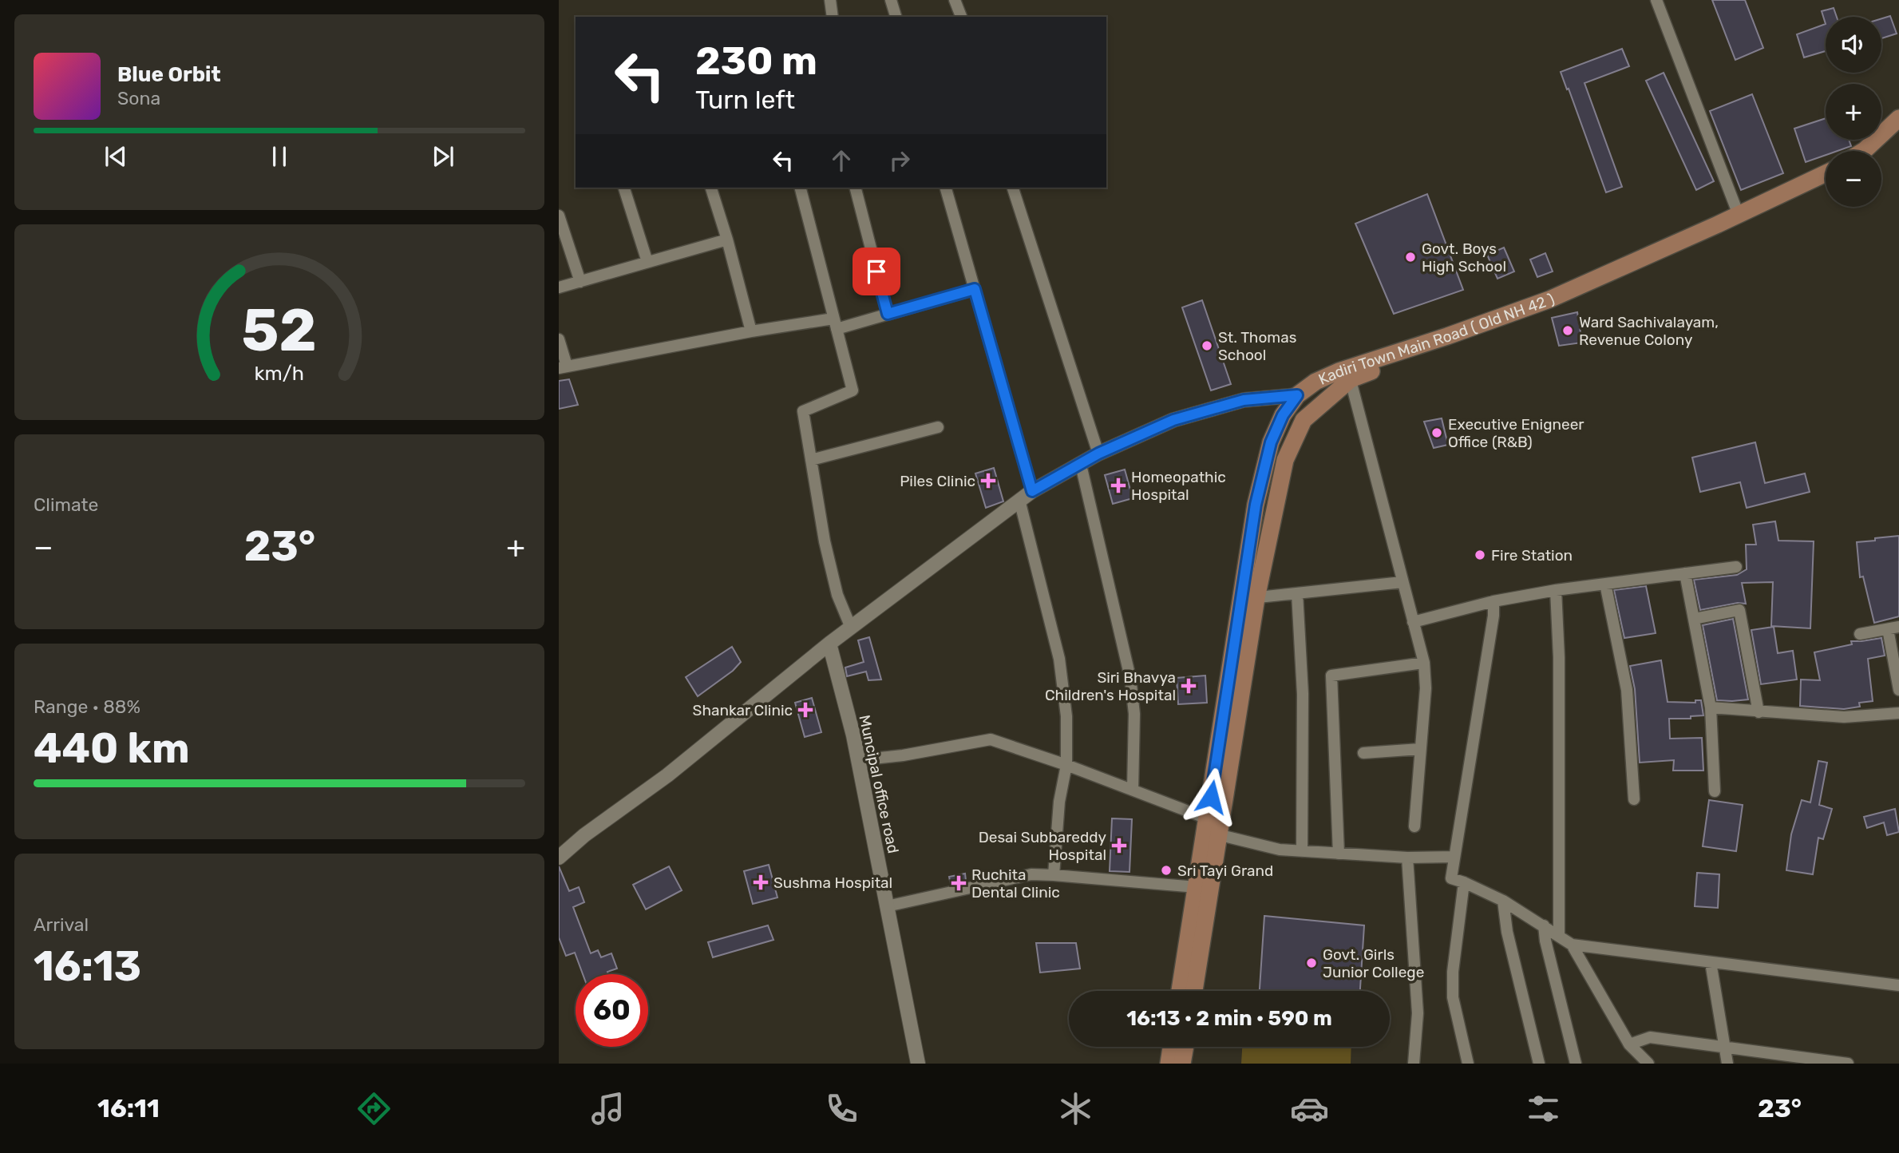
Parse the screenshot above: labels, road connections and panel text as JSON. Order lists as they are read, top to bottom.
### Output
{
  "streets": {
    "main road": ["Kadiri Town Main Road ( Old NH 42 )"],
    "street": ["Muncipal office road"]
  },
  "places": {
    "other": [
      "Govt. Boys High School",
      "Ward Sachivalayam, Revenue Colony",
      "St. Thomas School",
      "Executive Enigneer Office (R&B)",
      "Fire Station",
      "Sri Tayi Grand",
      "Govt. Girls Junior College"
    ],
    "health": [
      "Piles Clinic",
      "Homeopathic Hospital",
      "Siri Bhavya Children's Hospital",
      "Shankar Clinic",
      "Desai Subbareddy Hospital",
      "Sushma Hospital",
      "Ruchita Dental Clinic"
    ]
  },
  "page": {
    "map_buttons": ["+", "−"],
    "turn": ["230 m", "Turn left"],
    "song": ["Blue Orbit", "Sona"],
    "tile": [
      "Climate",
      ["Range · 88%", "440 km"],
      ["Arrival", "16:13"]
    ],
    "heat": ["−", "23°", "+"],
    "limit": "60",
    "trip": "16:13 · 2 min · 590 m",
    "tabs": ["16:11", "23°"],
    "gauge": ["52", "km/h"]
  }
}
